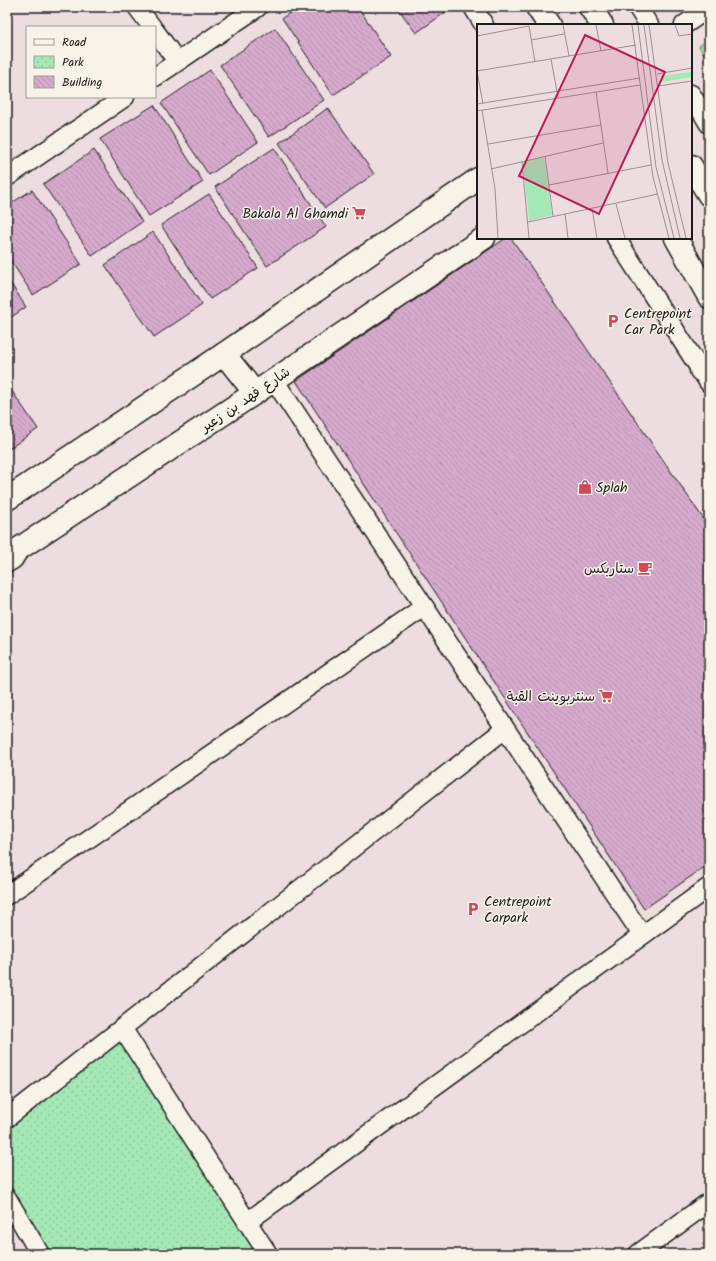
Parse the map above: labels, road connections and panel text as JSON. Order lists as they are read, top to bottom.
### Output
{
  "streets": {
    "street": ["شارع فهد بن زعير"]
  },
  "places": {
    "supermarket": ["Bakala Al Ghamdi", "سنتربوينت القبة"],
    "parking": ["Centrepoint Car Park", "Centrepoint Carpark"],
    "shop": ["Splah"],
    "cafe": ["ستاربكس"]
  },
  "legend": ["Road", "Park", "Building"]
}
